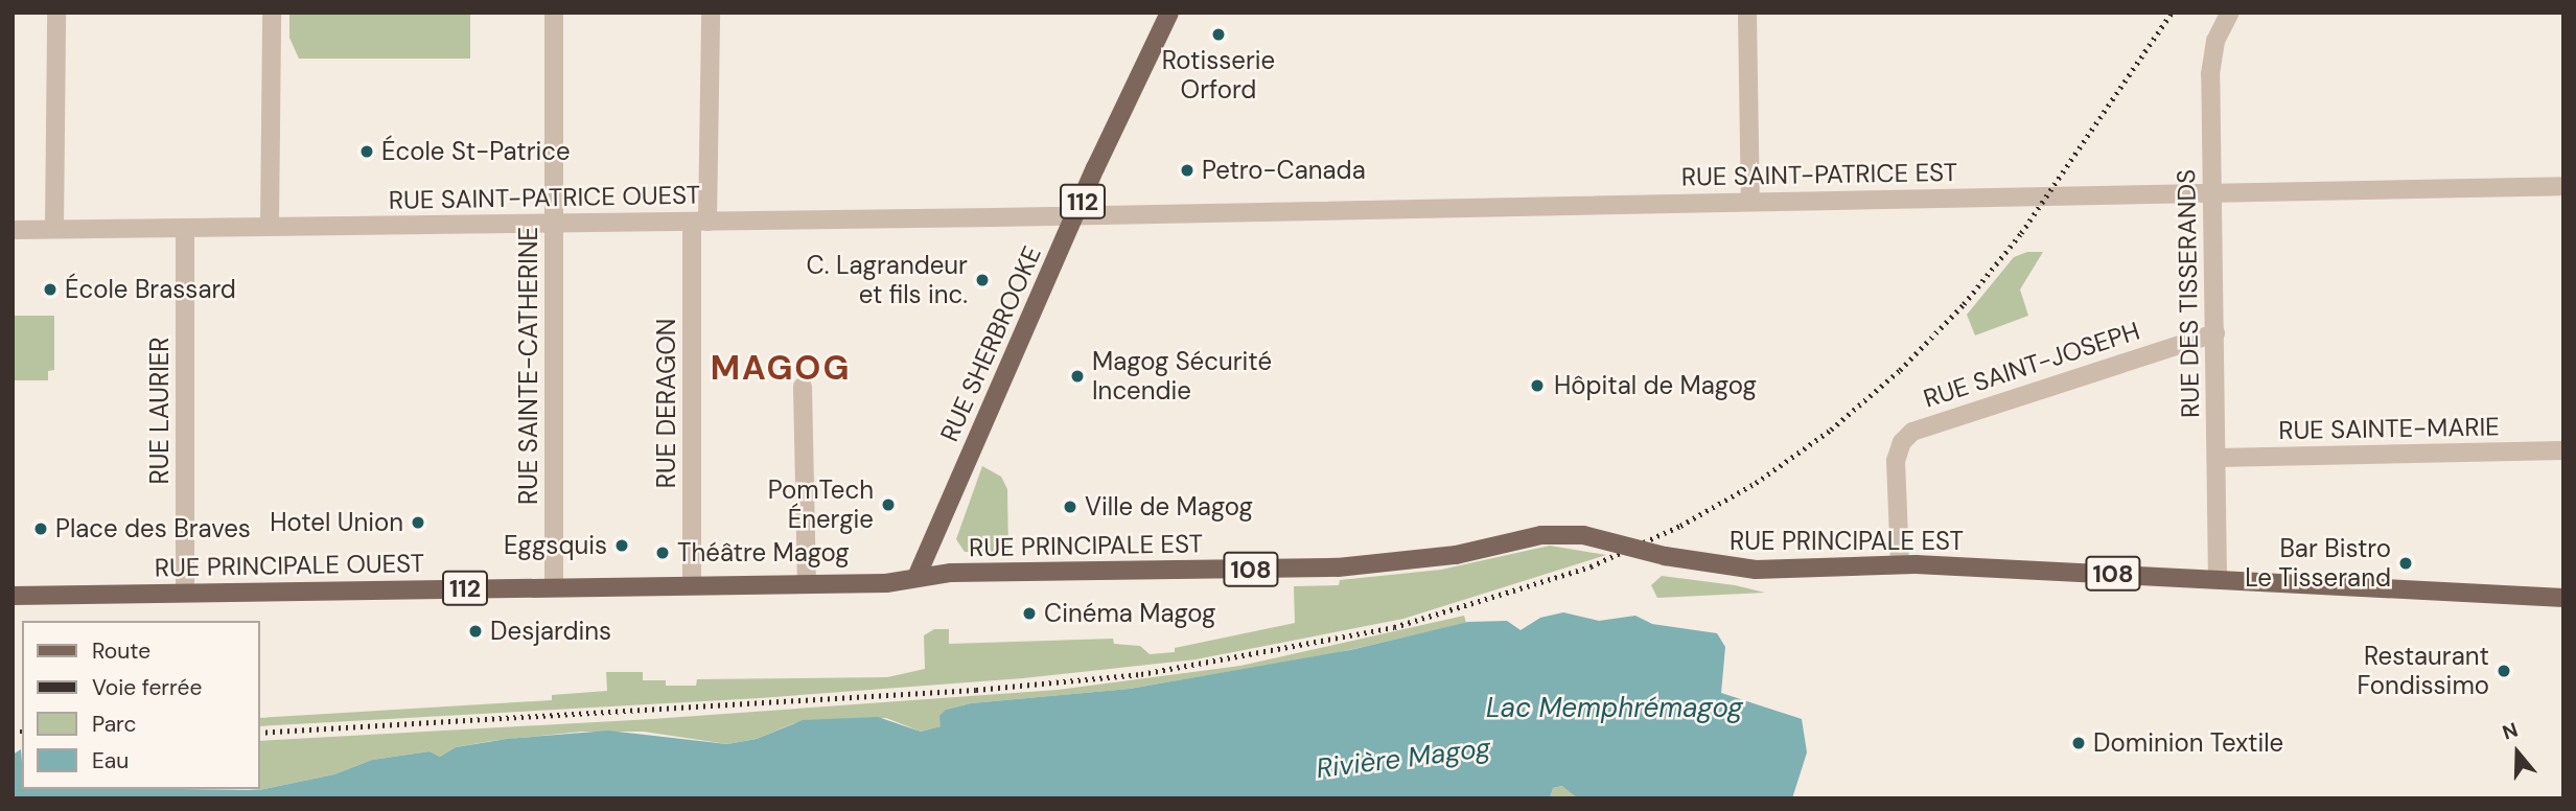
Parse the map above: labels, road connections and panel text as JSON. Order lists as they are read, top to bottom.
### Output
{
  "streets": {
    "main road": [
      "112",
      "RUE SHERBROOKE",
      "RUE PRINCIPALE EST",
      "RUE PRINCIPALE OUEST",
      "108"
    ],
    "street": [
      "RUE SAINT-PATRICE EST",
      "RUE SAINT-PATRICE OUEST",
      "RUE DES TISSERANDS",
      "RUE SAINT-JOSEPH",
      "RUE SAINTE-CATHERINE",
      "RUE DERAGON",
      "RUE LAURIER",
      "RUE SAINTE-MARIE"
    ]
  },
  "crossings": [
    ["RUE SAINT-PATRICE EST", "RUE SAINT-PATRICE OUEST"],
    ["RUE SAINT-PATRICE EST", "RUE DES TISSERANDS"],
    ["RUE SAINT-PATRICE EST", "RUE SHERBROOKE"],
    ["RUE SAINT-PATRICE OUEST", "RUE SHERBROOKE"],
    ["RUE SAINT-PATRICE OUEST", "RUE SAINTE-CATHERINE"],
    ["RUE SAINT-PATRICE OUEST", "RUE DERAGON"],
    ["RUE SAINT-PATRICE OUEST", "RUE LAURIER"],
    ["RUE DES TISSERANDS", "RUE SAINT-JOSEPH"],
    ["RUE DES TISSERANDS", "RUE SAINTE-MARIE"],
    ["RUE DES TISSERANDS", "RUE PRINCIPALE EST"],
    ["RUE SHERBROOKE", "RUE PRINCIPALE EST"],
    ["RUE SHERBROOKE", "RUE PRINCIPALE OUEST"],
    ["RUE SAINT-JOSEPH", "RUE PRINCIPALE EST"],
    ["RUE SAINTE-CATHERINE", "RUE PRINCIPALE OUEST"],
    ["RUE DERAGON", "RUE PRINCIPALE OUEST"],
    ["RUE LAURIER", "RUE PRINCIPALE OUEST"],
    ["RUE PRINCIPALE EST", "RUE PRINCIPALE OUEST"]
  ],
  "districts": ["MAGOG"],
  "water": ["Lac Memphrémagog", "Rivière Magog"],
  "places": [
    "Rotisserie Orford",
    "École St-Patrice",
    "Petro-Canada",
    "C. Lagrandeur et fils inc.",
    "École Brassard",
    "Magog Sécurité Incendie",
    "Hôpital de Magog",
    "PomTech Énergie",
    "Ville de Magog",
    "Hotel Union",
    "Place des Braves",
    "Eggsquis",
    "Théâtre Magog",
    "Bar Bistro Le Tisserand",
    "Cinéma Magog",
    "Desjardins",
    "Restaurant Fondissimo",
    "Dominion Textile"
  ],
  "legend": [
    "Route",
    "Voie ferrée",
    "Parc",
    "Eau"
  ],
  "north": "top"
}
